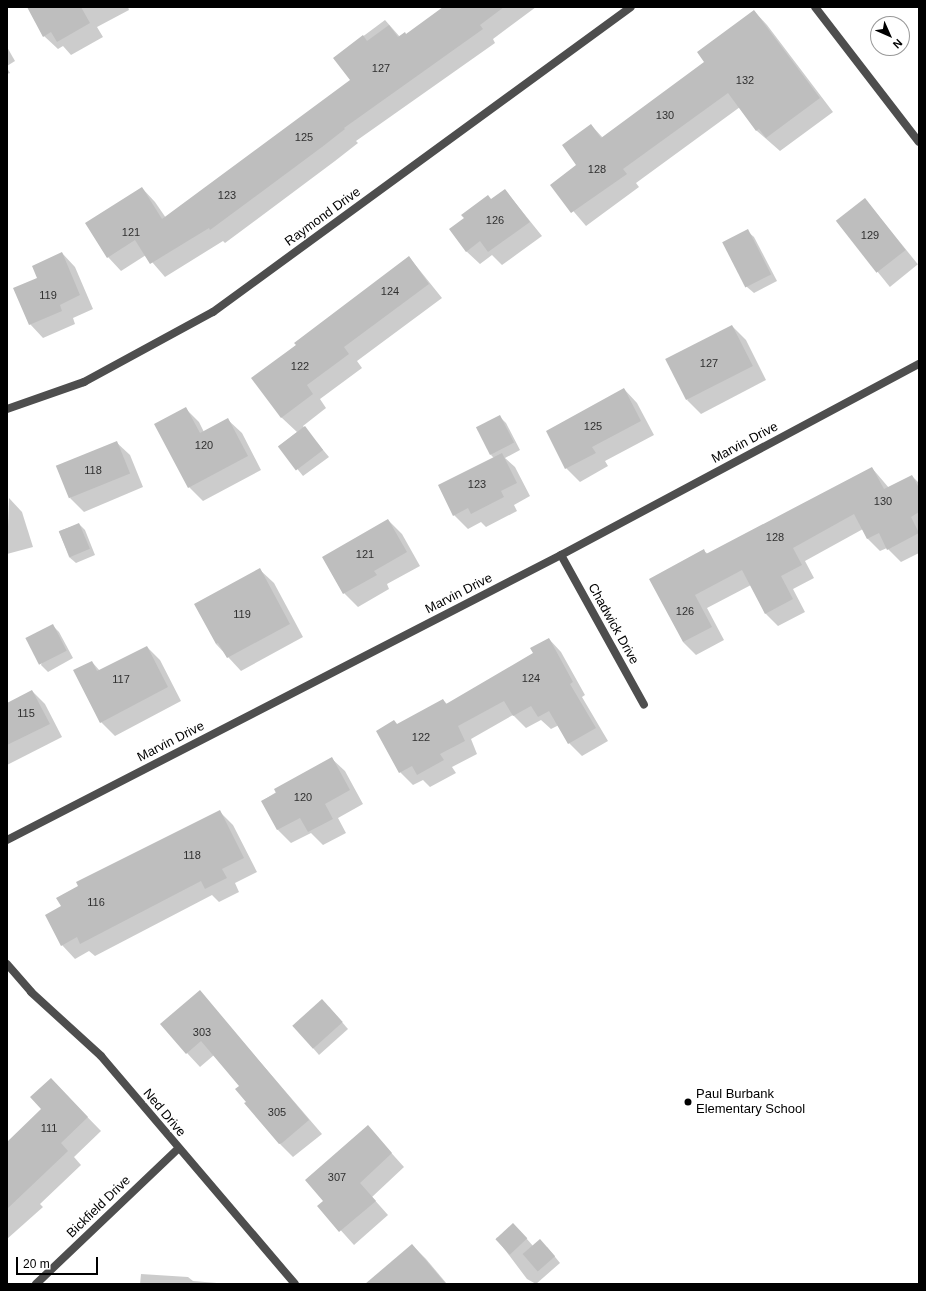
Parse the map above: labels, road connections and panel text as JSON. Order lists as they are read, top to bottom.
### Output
{
  "streets": {
    "street": [
      "Raymond Drive",
      "Marvin Drive",
      "Chadwick Drive",
      "Ned Drive",
      "Bickfield Drive"
    ]
  },
  "crossings": [
    ["Marvin Drive", "Chadwick Drive"],
    ["Ned Drive", "Bickfield Drive"]
  ],
  "places": ["Paul Burbank Elementary School"],
  "house_numbers": [
    "127",
    "132",
    "130",
    "125",
    "128",
    "123",
    "126",
    "121",
    "129",
    "124",
    "119",
    "127",
    "122",
    "125",
    "120",
    "118",
    "123",
    "130",
    "128",
    "121",
    "126",
    "119",
    "124",
    "117",
    "115",
    "122",
    "120",
    "118",
    "116",
    "303",
    "305",
    "111",
    "307"
  ],
  "scale_bar": "20 m",
  "north": "bottom right"
}
